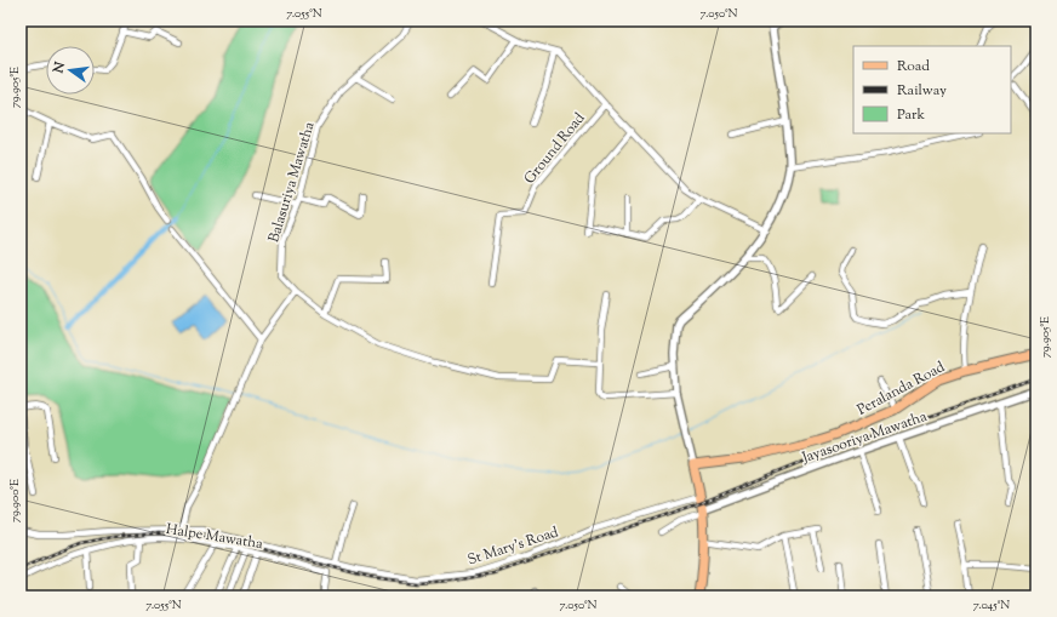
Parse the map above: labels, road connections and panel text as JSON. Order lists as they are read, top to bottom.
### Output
{
  "streets": {
    "main road": ["Peralanda Road"],
    "street": [
      "Ground Road",
      "Balasuriya Mawatha",
      "Jayasooriya Mawatha",
      "Halpe Mawatha",
      "St Mary's Road"
    ]
  },
  "legend": ["Road", "Railway", "Park"],
  "north": "left",
  "coordinates": [
    "7.055°N",
    "7.050°N",
    "79.905°E",
    "79.900°E",
    "7.045°N"
  ]
}
